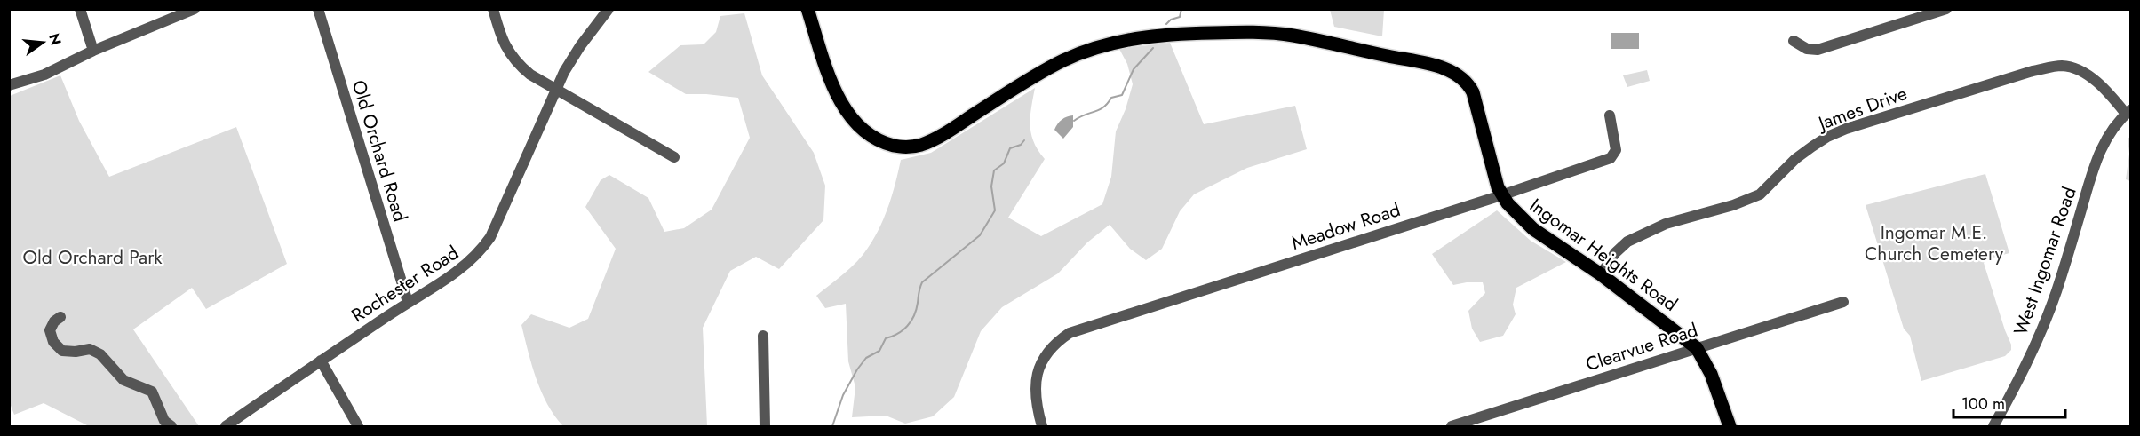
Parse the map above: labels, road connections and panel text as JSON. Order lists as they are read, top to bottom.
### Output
{
  "streets": {
    "main road": ["Ingomar Heights Road"],
    "street": [
      "James Drive",
      "Old Orchard Road",
      "Meadow Road",
      "West Ingomar Road",
      "Rochester Road",
      "Clearvue Road"
    ]
  },
  "crossings": [
    ["James Drive", "Ingomar Heights Road"],
    ["James Drive", "West Ingomar Road"],
    ["Old Orchard Road", "Rochester Road"],
    ["Meadow Road", "Ingomar Heights Road"],
    ["Ingomar Heights Road", "Clearvue Road"]
  ],
  "parks": ["Ingomar M.E. Church Cemetery", "Old Orchard Park"],
  "scale_bar": "100 m",
  "north": "right"
}
